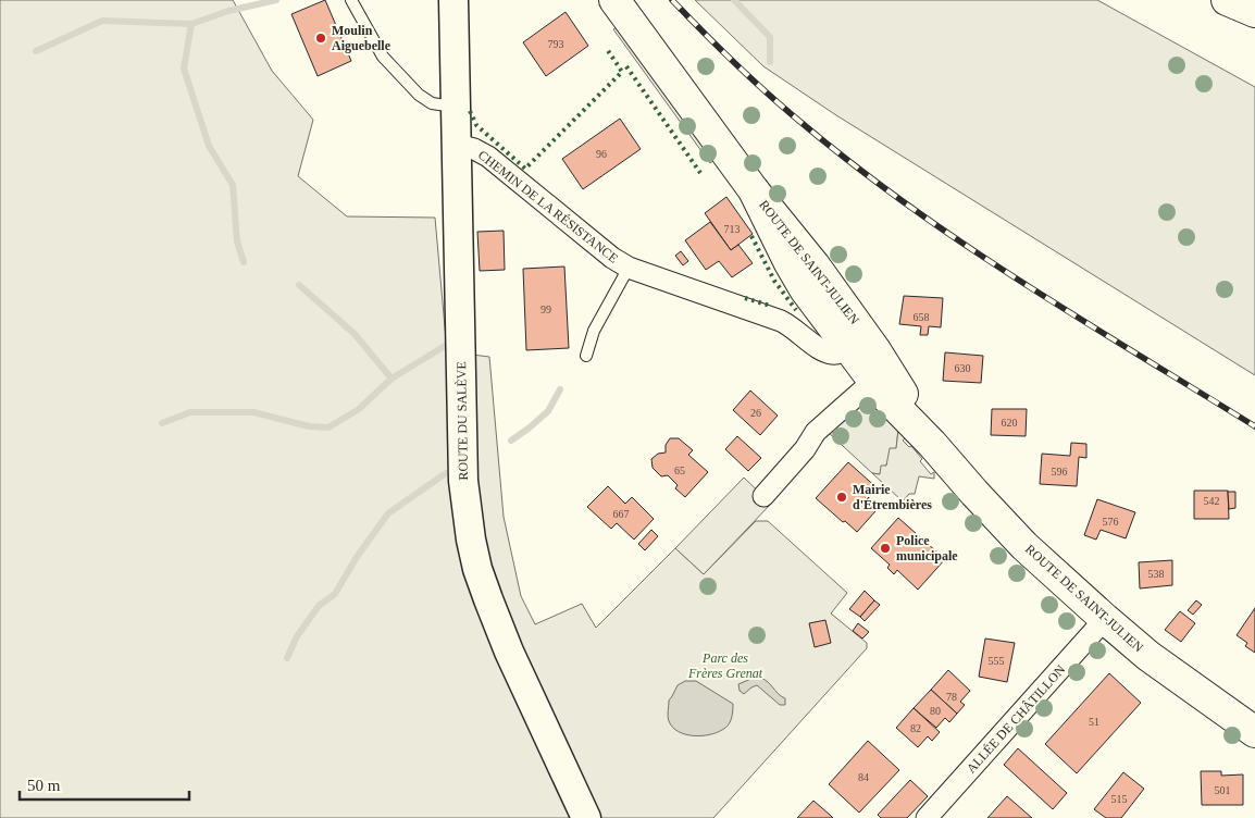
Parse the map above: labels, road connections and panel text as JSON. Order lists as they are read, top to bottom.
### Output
{
  "streets": {
    "main road": ["ROUTE DE SAINT-JULIEN"],
    "street": ["CHEMIN DE LA RÉSISTANCE", "ROUTE DU SALÈVE", "ALLÉE DE CHÂTILLON"]
  },
  "crossings": [
    ["CHEMIN DE LA RÉSISTANCE", "ROUTE DE SAINT-JULIEN"],
    ["CHEMIN DE LA RÉSISTANCE", "ROUTE DU SALÈVE"],
    ["ROUTE DE SAINT-JULIEN", "ALLÉE DE CHÂTILLON"]
  ],
  "parks": ["Parc des Frères Grenat"],
  "places": ["Moulin Aiguebelle", "Mairie d'Étrembières", "Police municipale"],
  "house_numbers": [
    "793",
    "96",
    "713",
    "99",
    "658",
    "630",
    "26",
    "620",
    "65",
    "596",
    "542",
    "667",
    "576",
    "538",
    "555",
    "78",
    "80",
    "51",
    "82",
    "84",
    "501",
    "515"
  ],
  "scale_bar": "50 m"
}
